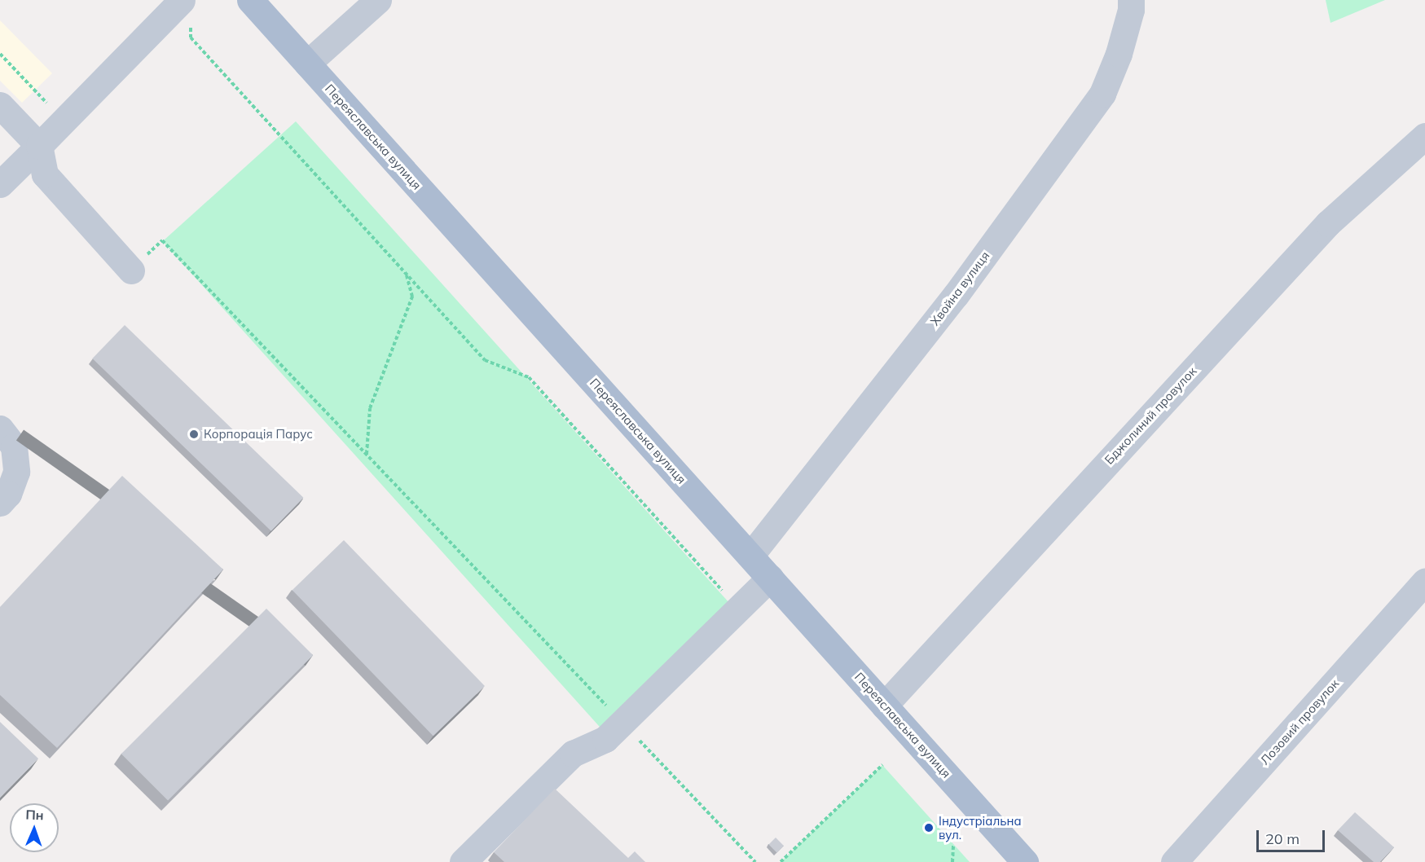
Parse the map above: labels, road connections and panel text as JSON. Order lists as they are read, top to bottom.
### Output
{
  "streets": {
    "main road": ["Переяславська вулиця"],
    "street": ["Хвойна вулиця", "Бджолиний провулок", "Лозовий провулок"]
  },
  "crossings": [
    ["Переяславська вулиця", "Хвойна вулиця"],
    ["Переяславська вулиця", "Бджолиний провулок"]
  ],
  "places": ["Корпорація Парус", "Індустріальна вул."],
  "scale_bar": "20 m",
  "north": "top"
}
